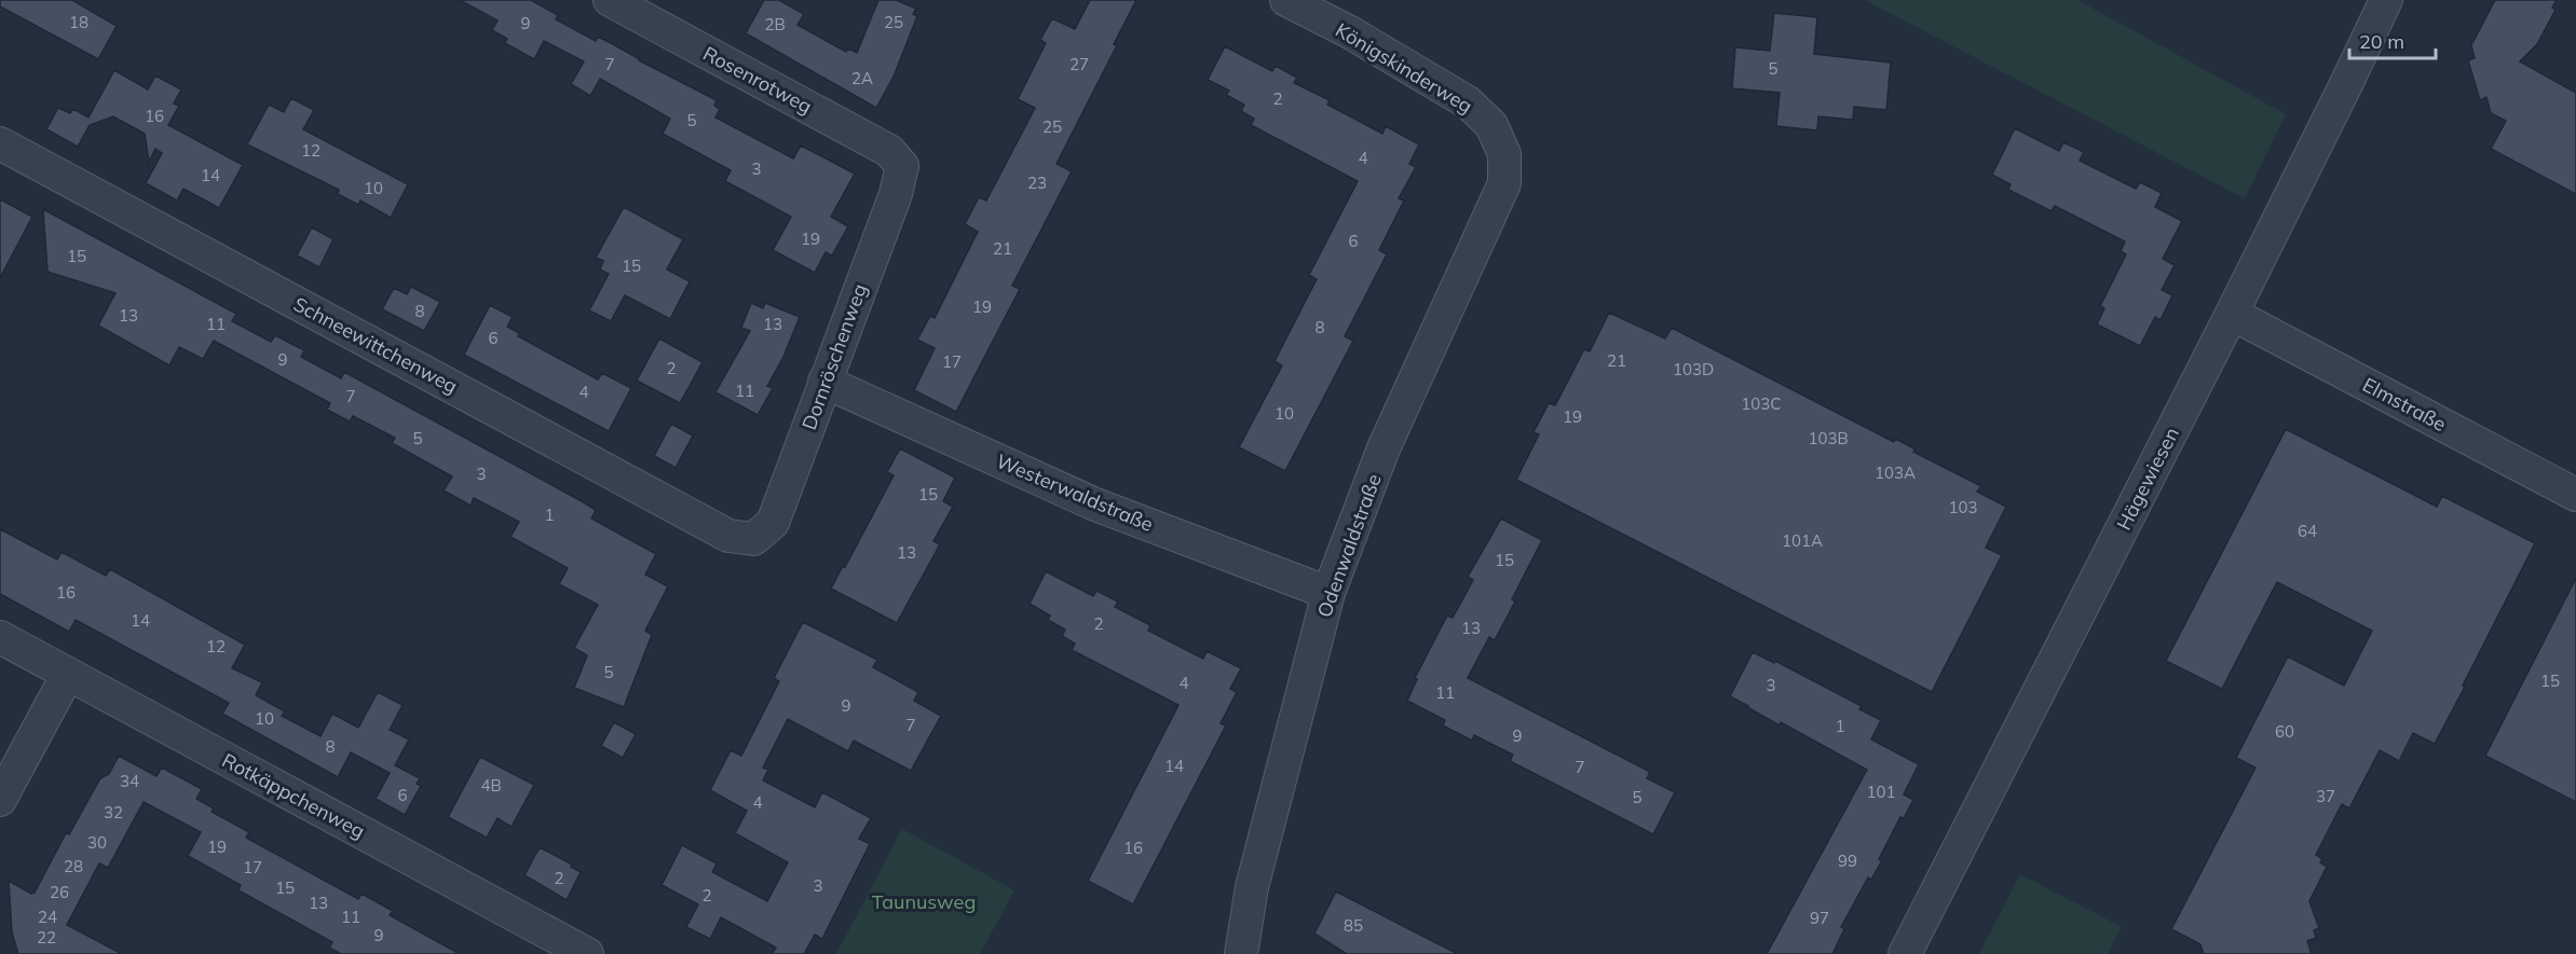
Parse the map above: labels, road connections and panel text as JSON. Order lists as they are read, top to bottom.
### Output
{
  "streets": {
    "street": [
      "Königskinderweg",
      "Rosenrotweg",
      "Schneewittchenweg",
      "Dornröschenweg",
      "Elmstraße",
      "Hägewiesen",
      "Westerwaldstraße",
      "Odenwaldstraße",
      "Rotkäppchenweg"
    ]
  },
  "crossings": [
    ["Königskinderweg", "Odenwaldstraße"],
    ["Rosenrotweg", "Dornröschenweg"],
    ["Schneewittchenweg", "Dornröschenweg"],
    ["Dornröschenweg", "Westerwaldstraße"],
    ["Elmstraße", "Hägewiesen"],
    ["Westerwaldstraße", "Odenwaldstraße"]
  ],
  "parks": ["Taunusweg"],
  "house_numbers": [
    "18",
    "25",
    "9",
    "2B",
    "7",
    "27",
    "5",
    "2A",
    "2",
    "16",
    "5",
    "25",
    "12",
    "4",
    "3",
    "14",
    "23",
    "10",
    "19",
    "6",
    "21",
    "15",
    "15",
    "19",
    "8",
    "13",
    "11",
    "13",
    "8",
    "6",
    "9",
    "21",
    "17",
    "2",
    "103D",
    "11",
    "4",
    "7",
    "103C",
    "10",
    "19",
    "5",
    "103B",
    "103A",
    "3",
    "15",
    "103",
    "1",
    "64",
    "101A",
    "13",
    "15",
    "16",
    "14",
    "2",
    "13",
    "12",
    "5",
    "15",
    "4",
    "3",
    "11",
    "9",
    "10",
    "7",
    "1",
    "60",
    "9",
    "8",
    "14",
    "7",
    "34",
    "4B",
    "101",
    "6",
    "37",
    "5",
    "4",
    "32",
    "30",
    "19",
    "16",
    "99",
    "28",
    "17",
    "2",
    "3",
    "15",
    "26",
    "2",
    "13",
    "24",
    "11",
    "97",
    "85",
    "9",
    "22"
  ],
  "scale_bar": "20 m"
}
